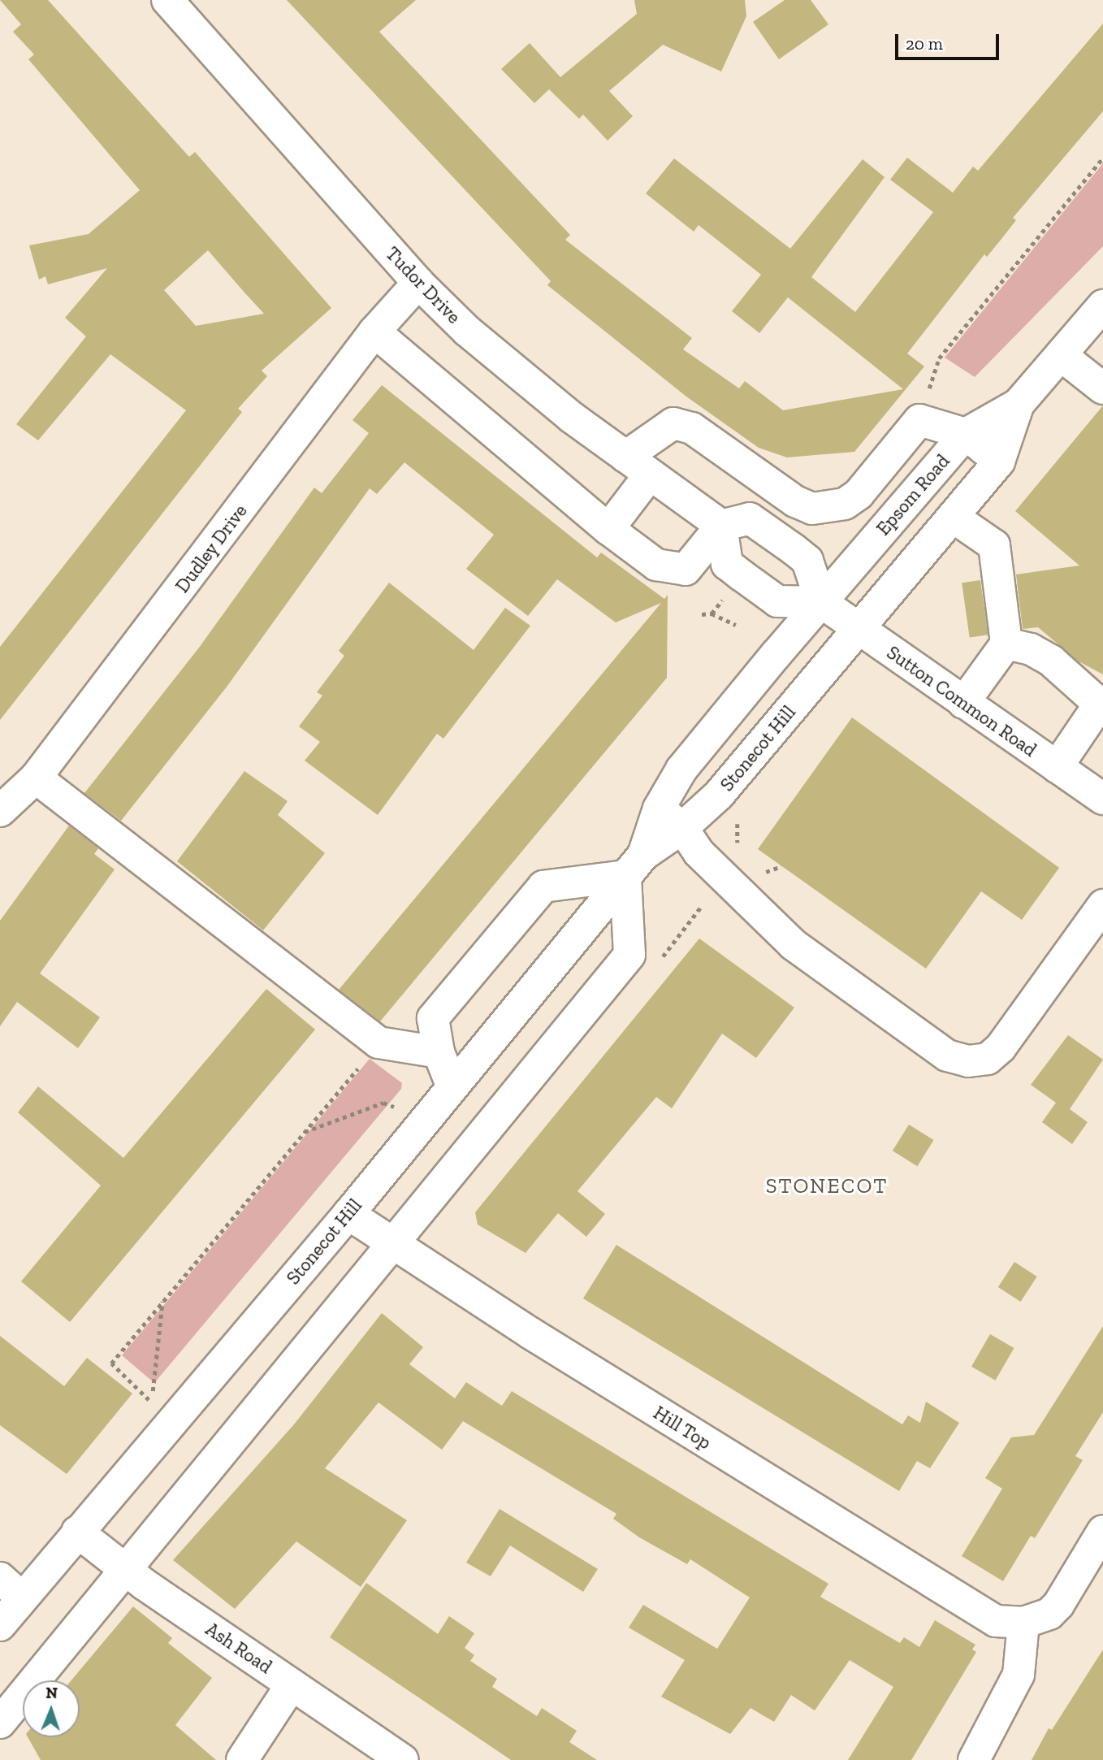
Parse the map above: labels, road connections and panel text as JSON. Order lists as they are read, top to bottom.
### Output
{
  "streets": {
    "main road": [
      "Tudor Drive",
      "Epsom Road",
      "Dudley Drive",
      "Sutton Common Road",
      "Stonecot Hill",
      "Hill Top",
      "Ash Road"
    ]
  },
  "crossings": [
    ["Tudor Drive", "Dudley Drive"],
    ["Epsom Road", "Sutton Common Road"],
    ["Epsom Road", "Stonecot Hill"],
    ["Sutton Common Road", "Stonecot Hill"],
    ["Stonecot Hill", "Hill Top"],
    ["Stonecot Hill", "Ash Road"]
  ],
  "districts": ["STONECOT"],
  "scale_bar": "20 m",
  "north": "top"
}
